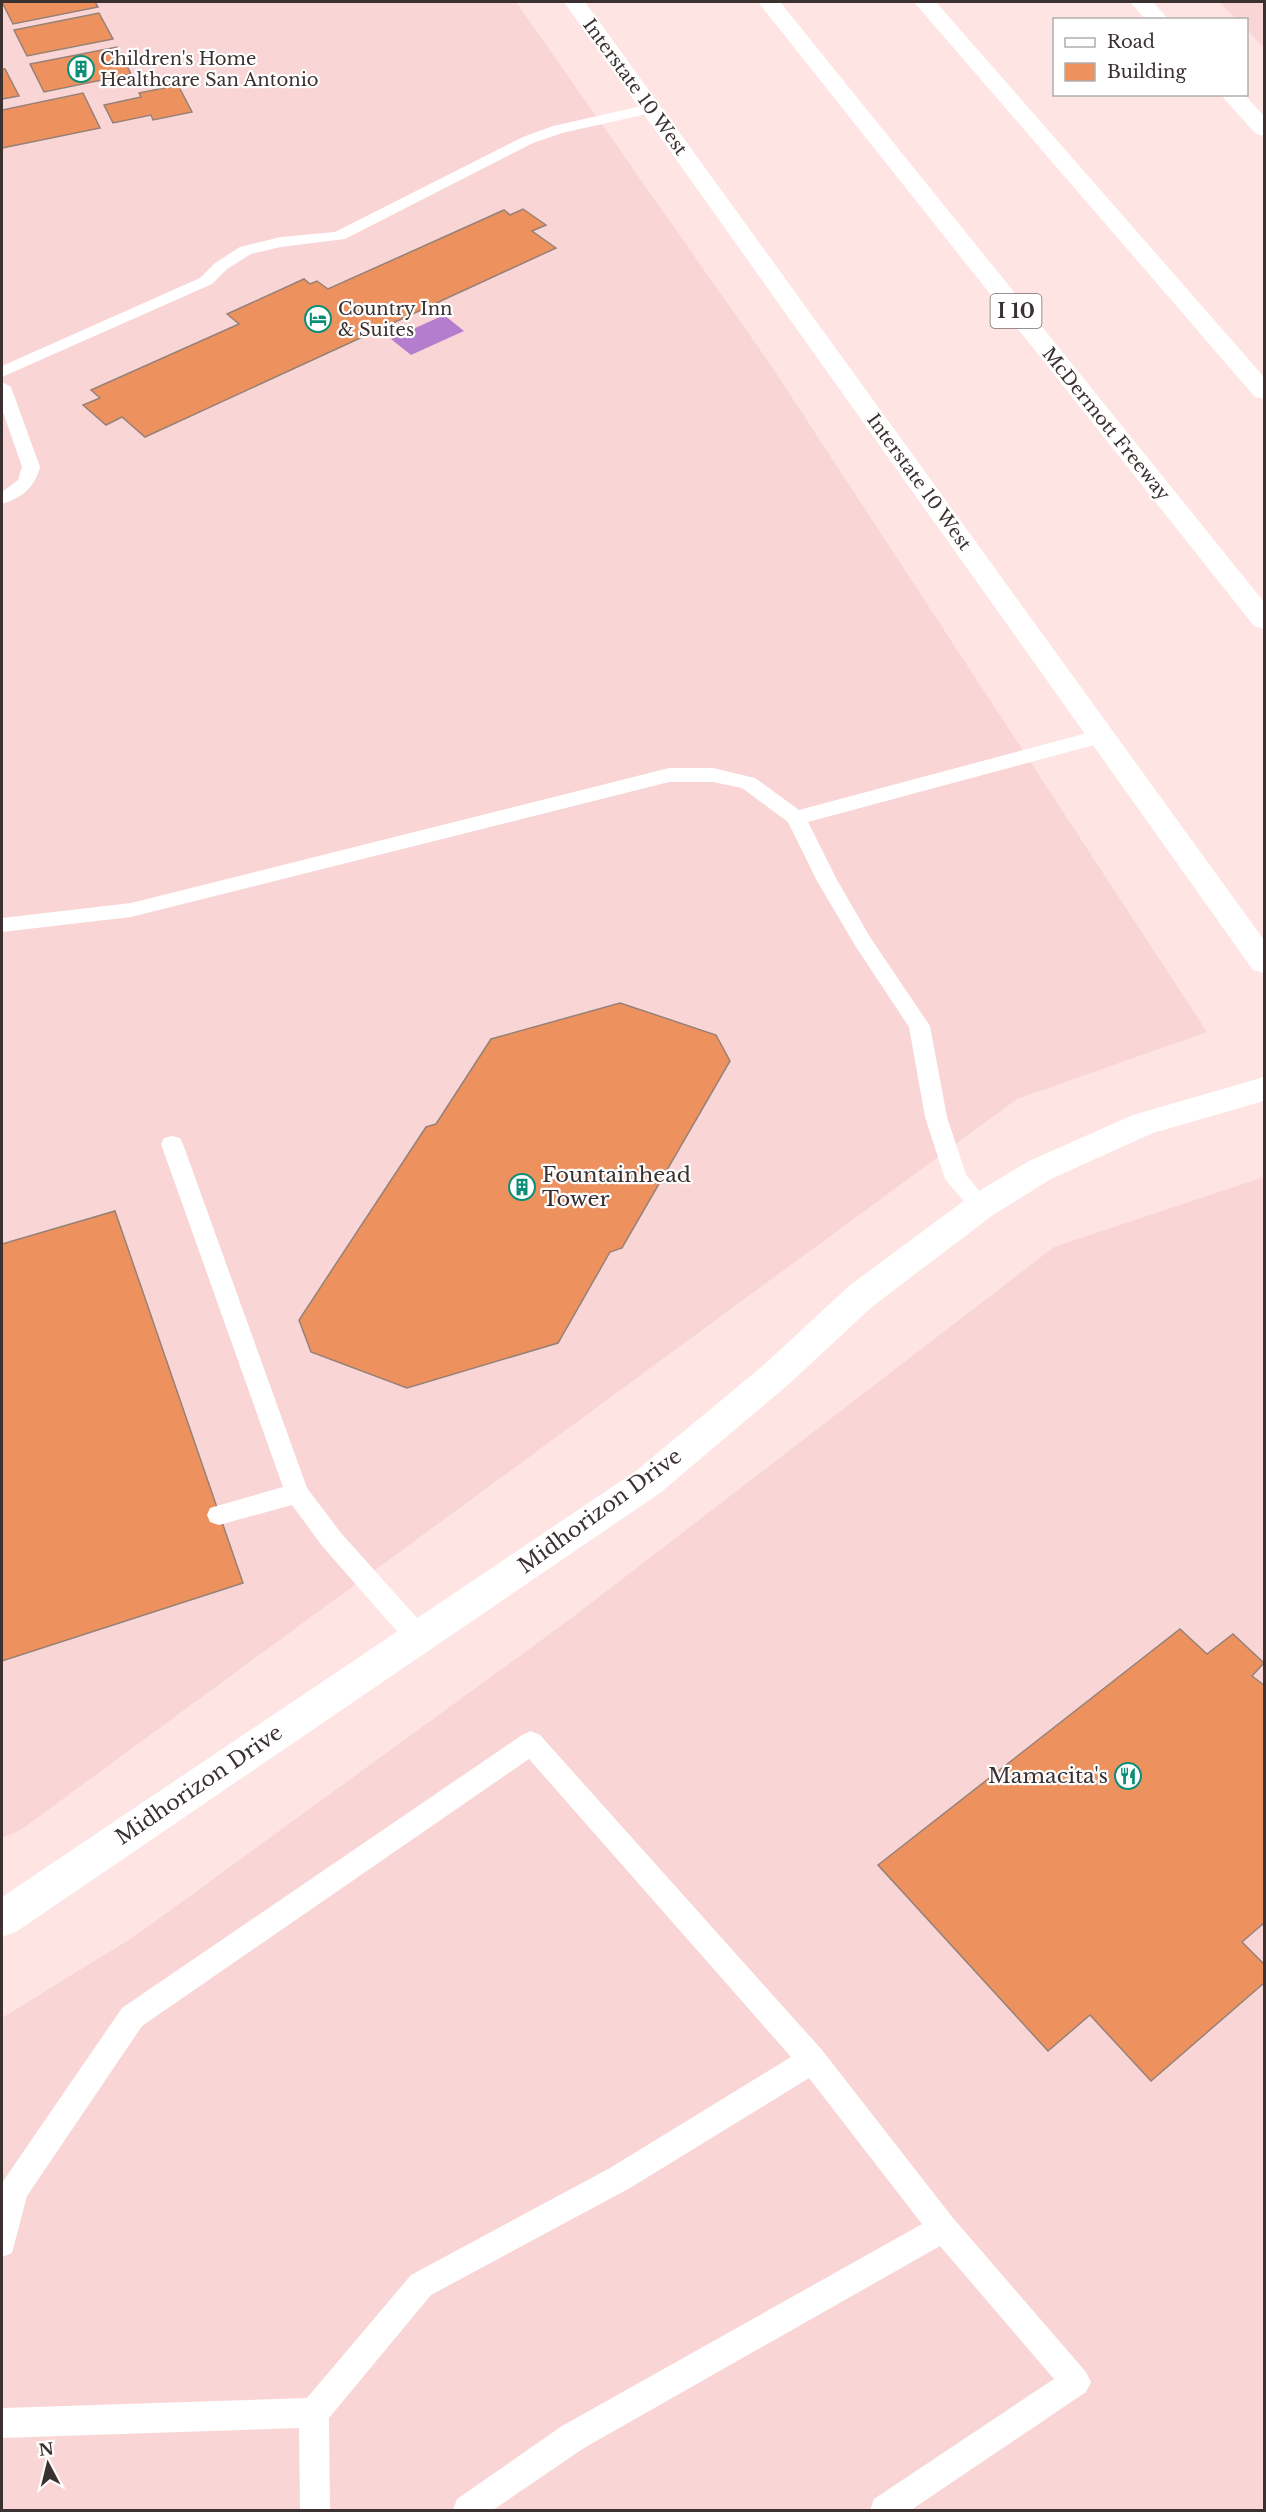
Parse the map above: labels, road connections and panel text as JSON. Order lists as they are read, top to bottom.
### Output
{
  "streets": {
    "main road": [
      "Interstate 10 West",
      "I 10",
      "McDermott Freeway",
      "Midhorizon Drive"
    ]
  },
  "places": {
    "building": ["Children's Home Healthcare San Antonio", "Fountainhead Tower"],
    "hotel": ["Country Inn & Suites"],
    "restaurant": ["Mamacita's"]
  },
  "legend": ["Road", "Building"],
  "north": "top"
}
